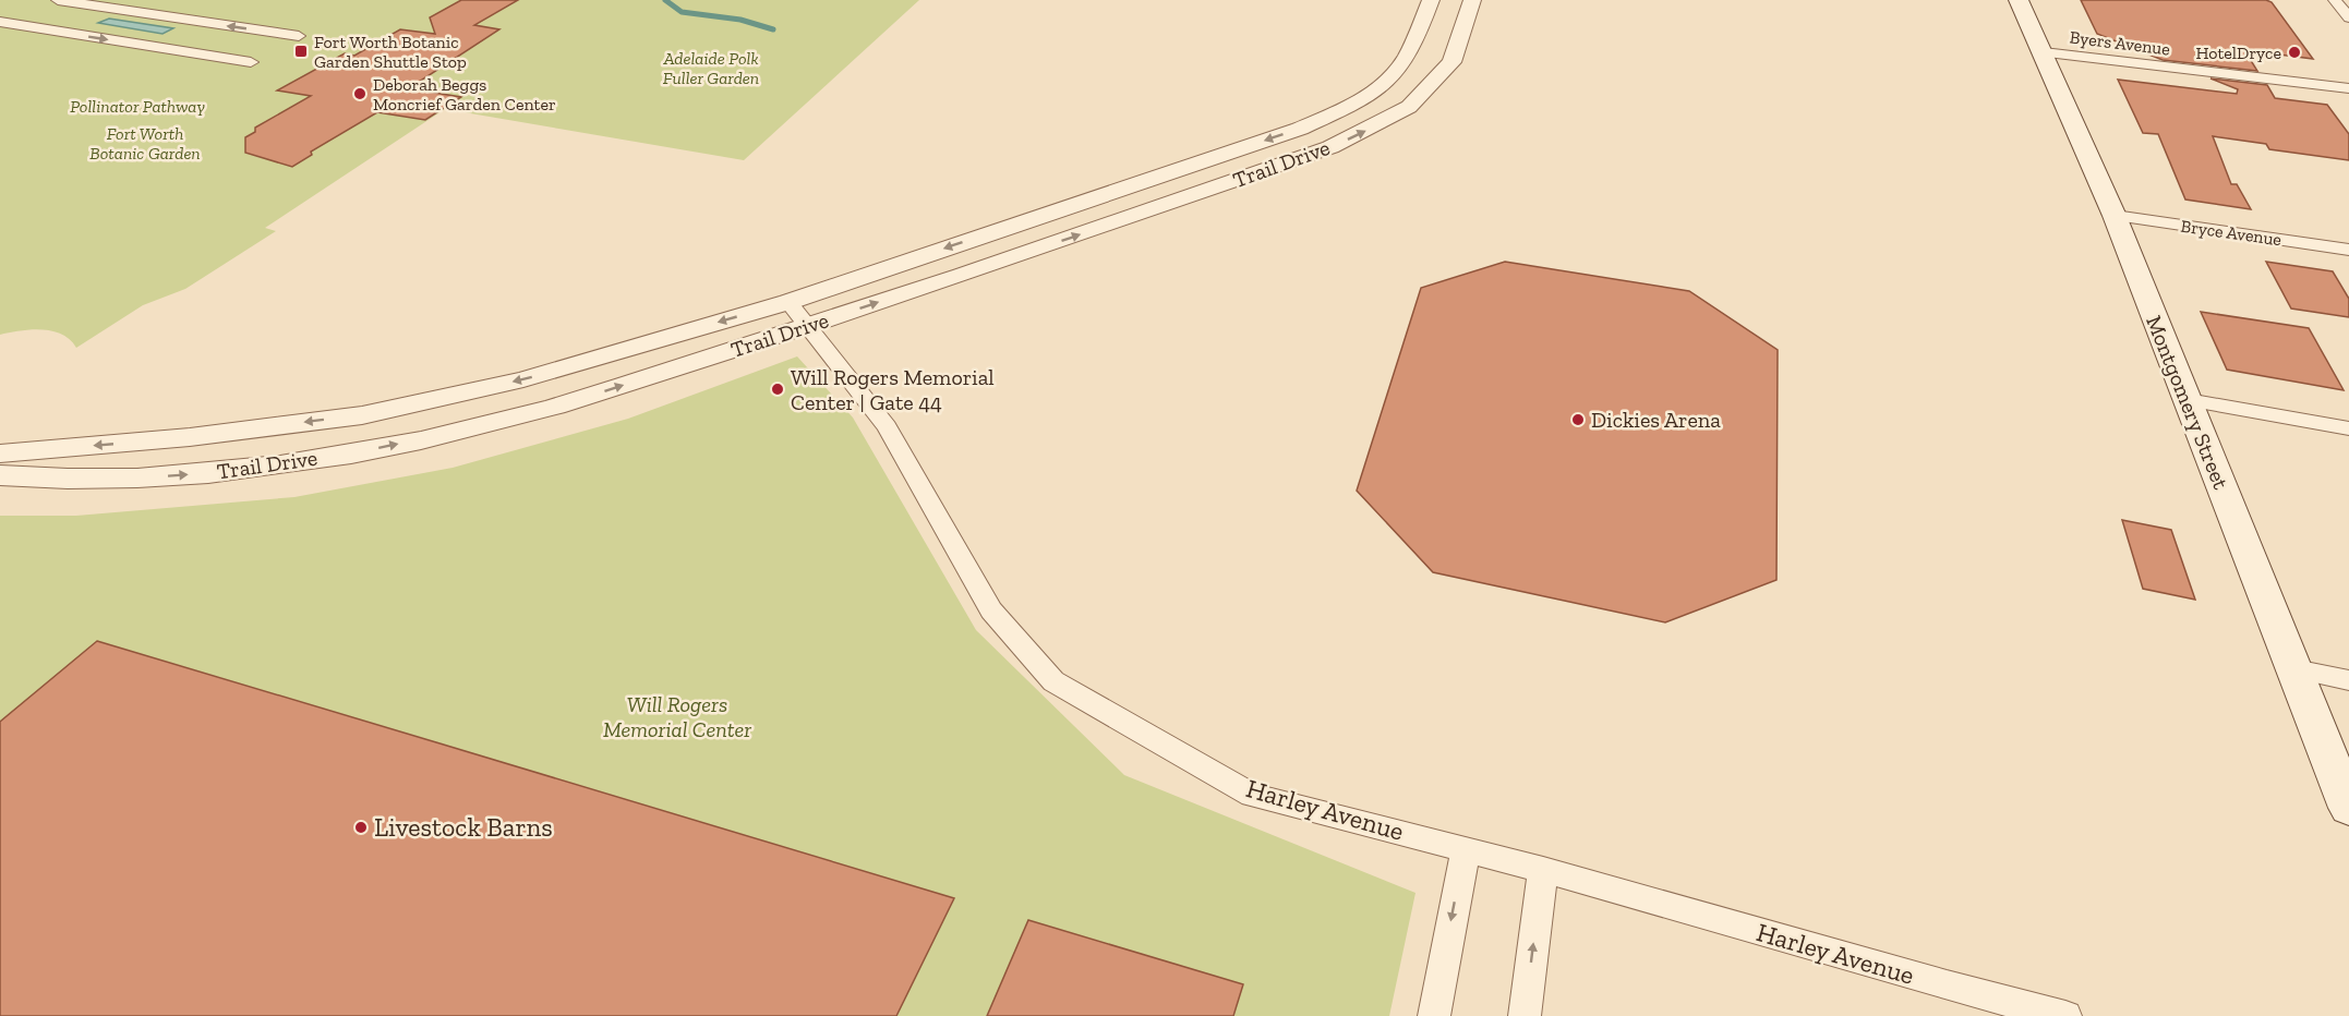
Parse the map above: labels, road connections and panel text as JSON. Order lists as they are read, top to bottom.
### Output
{
  "streets": {
    "main road": ["Montgomery Street"],
    "street": [
      "Byers Avenue",
      "Trail Drive",
      "Bryce Avenue",
      "Harley Avenue"
    ]
  },
  "crossings": [
    ["Byers Avenue", "Montgomery Street"],
    ["Trail Drive", "Harley Avenue"],
    ["Bryce Avenue", "Montgomery Street"]
  ],
  "parks": [
    "Adelaide Polk Fuller Garden",
    "Pollinator Pathway",
    "Fort Worth Botanic Garden",
    "Will Rogers Memorial Center"
  ],
  "places": {
    "transit": ["Fort Worth Botanic Garden Shuttle Stop"],
    "other": [
      "HotelDryce",
      "Deborah Beggs Moncrief Garden Center",
      "Will Rogers Memorial Center | Gate 44",
      "Dickies Arena",
      "Livestock Barns"
    ]
  }
}
